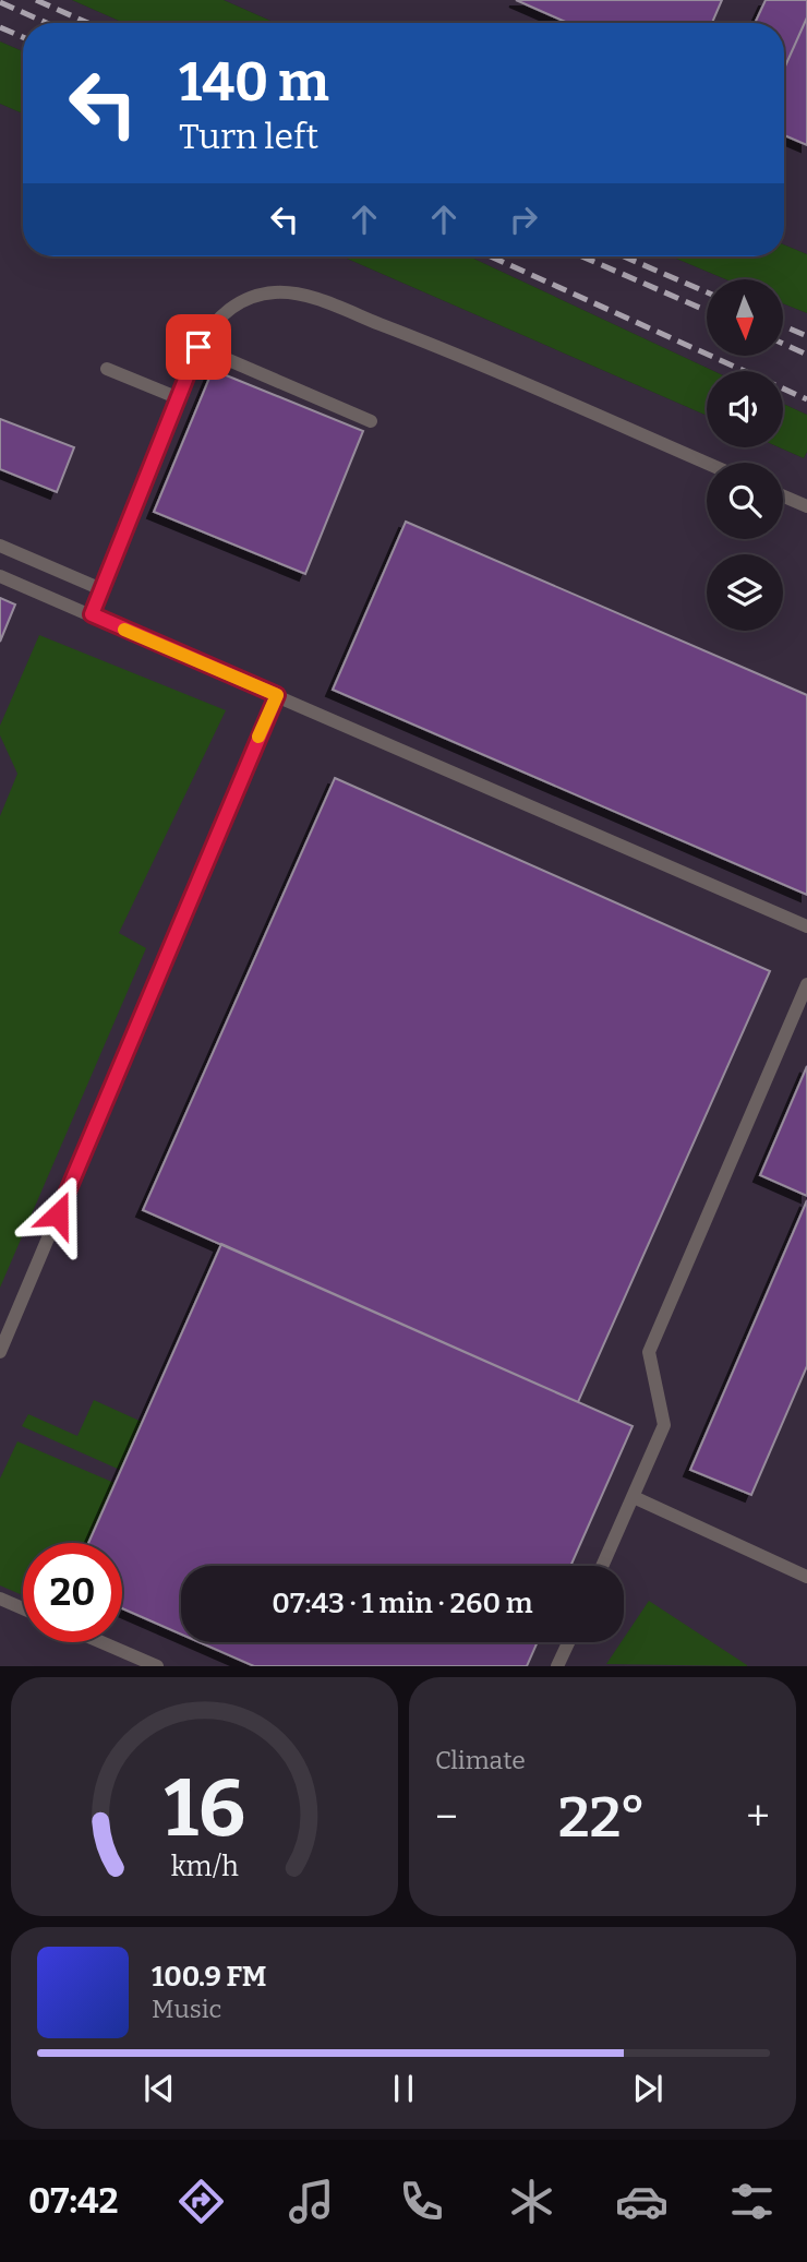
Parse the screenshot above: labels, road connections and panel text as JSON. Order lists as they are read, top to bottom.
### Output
{
  "north": "bottom",
  "page": {
    "turn": ["140 m", "Turn left"],
    "limit": "20",
    "trip": "07:43 · 1 min · 260 m",
    "tile": "Climate",
    "heat": ["−", "22°", "+"],
    "song": ["100.9 FM", "Music"],
    "tabs": "07:42",
    "gauge": ["16", "km/h"]
  }
}
